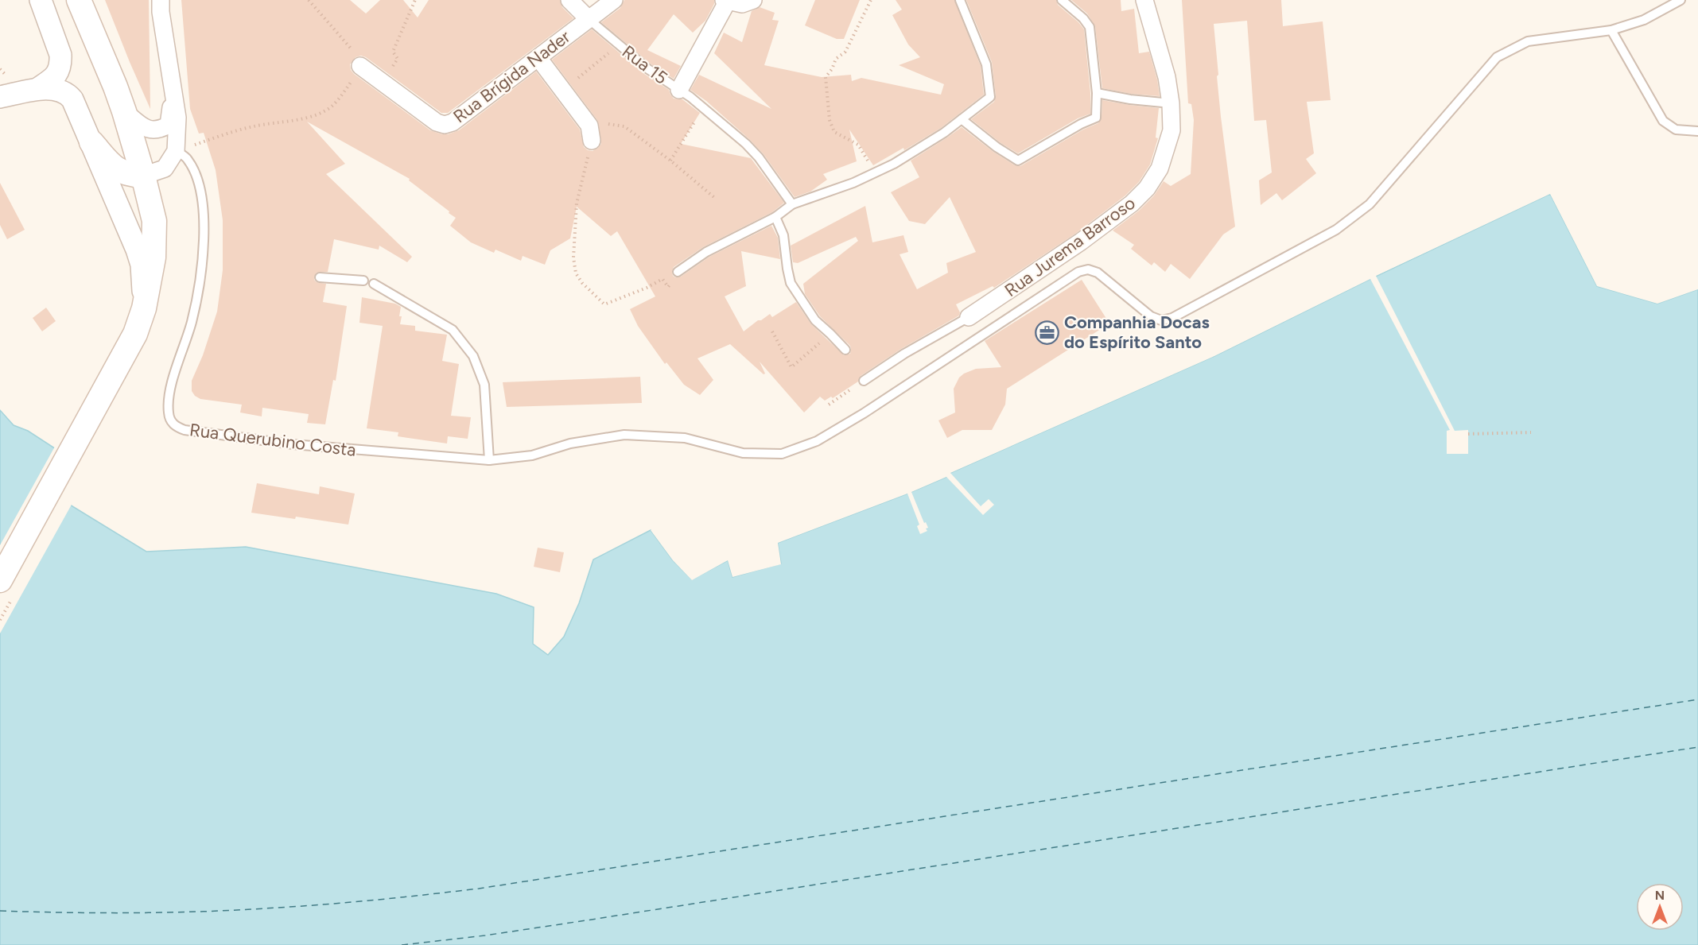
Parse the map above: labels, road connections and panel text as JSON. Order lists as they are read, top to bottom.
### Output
{
  "streets": {
    "street": ["Rua Brígida Nader", "Rua Jurema Barroso"],
    "lane": ["Rua 15", "Rua Querubino Costa"]
  },
  "crossings": [
    ["Rua 15", "Rua Brígida Nader"]
  ],
  "places": {
    "office": ["Companhia Docas do Espírito Santo"]
  },
  "north": "top"
}
